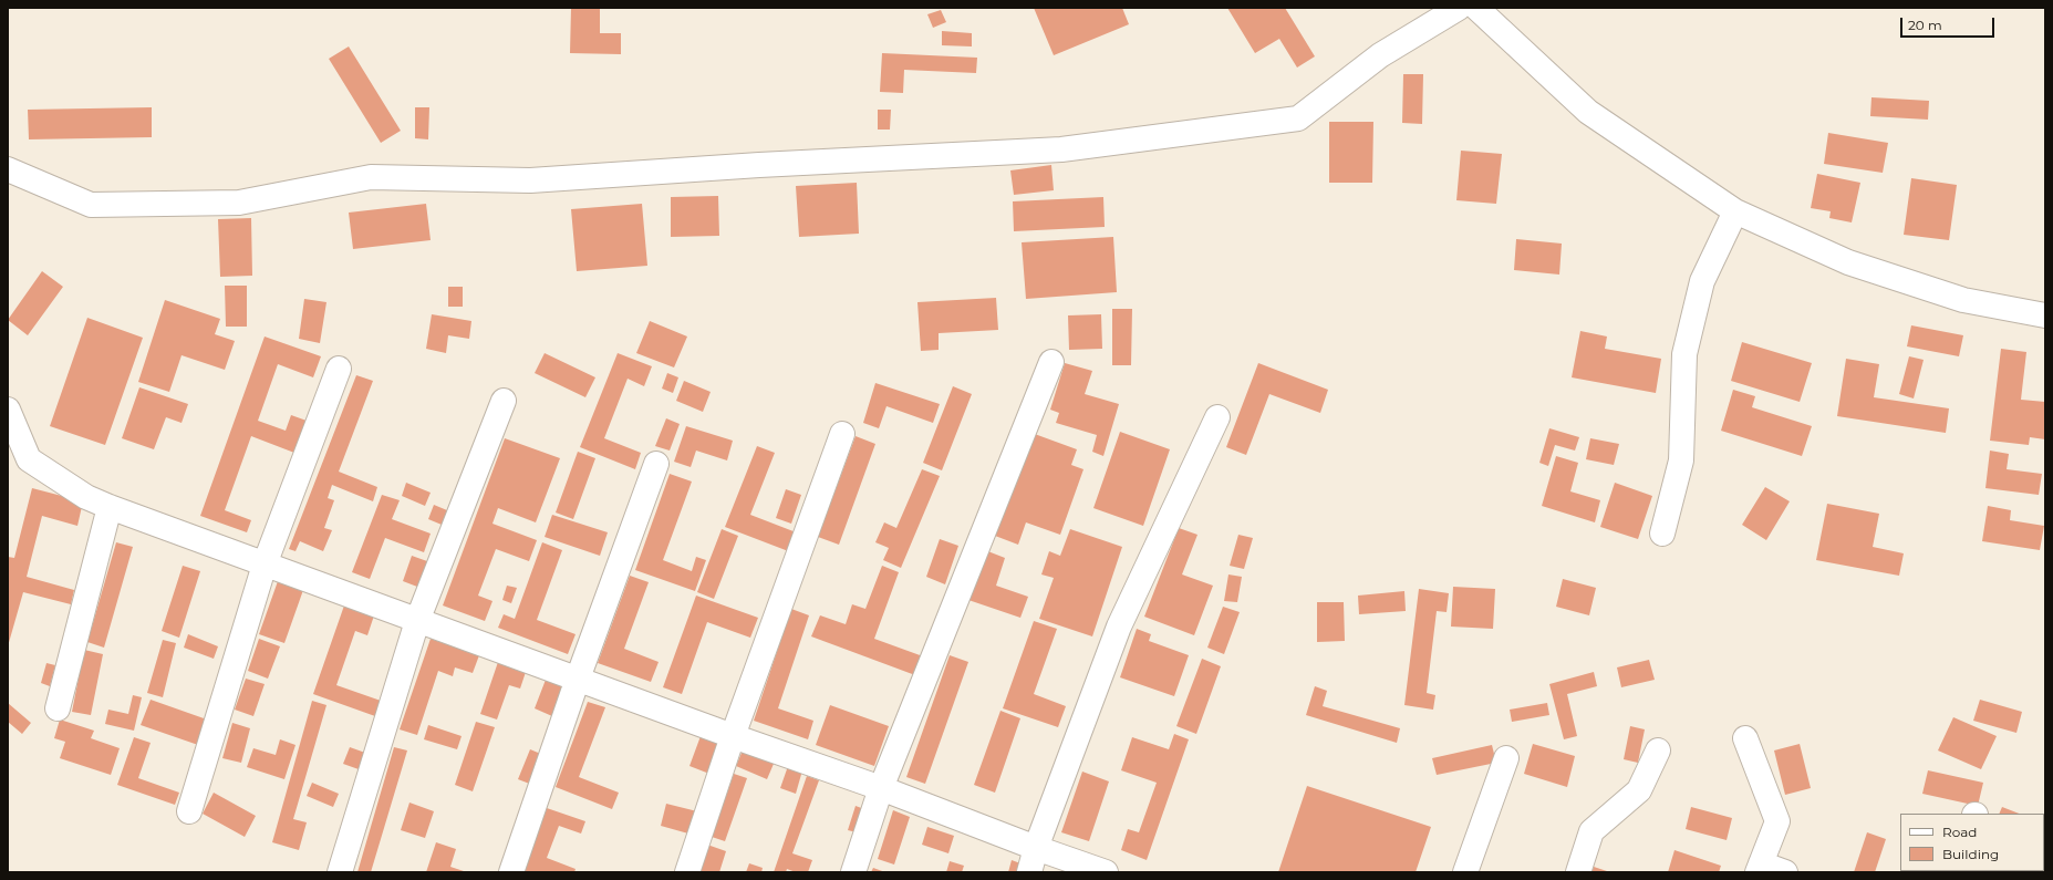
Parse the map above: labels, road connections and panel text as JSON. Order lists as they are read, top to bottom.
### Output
{
  "legend": ["Road", "Building"],
  "scale_bar": "20 m"
}
